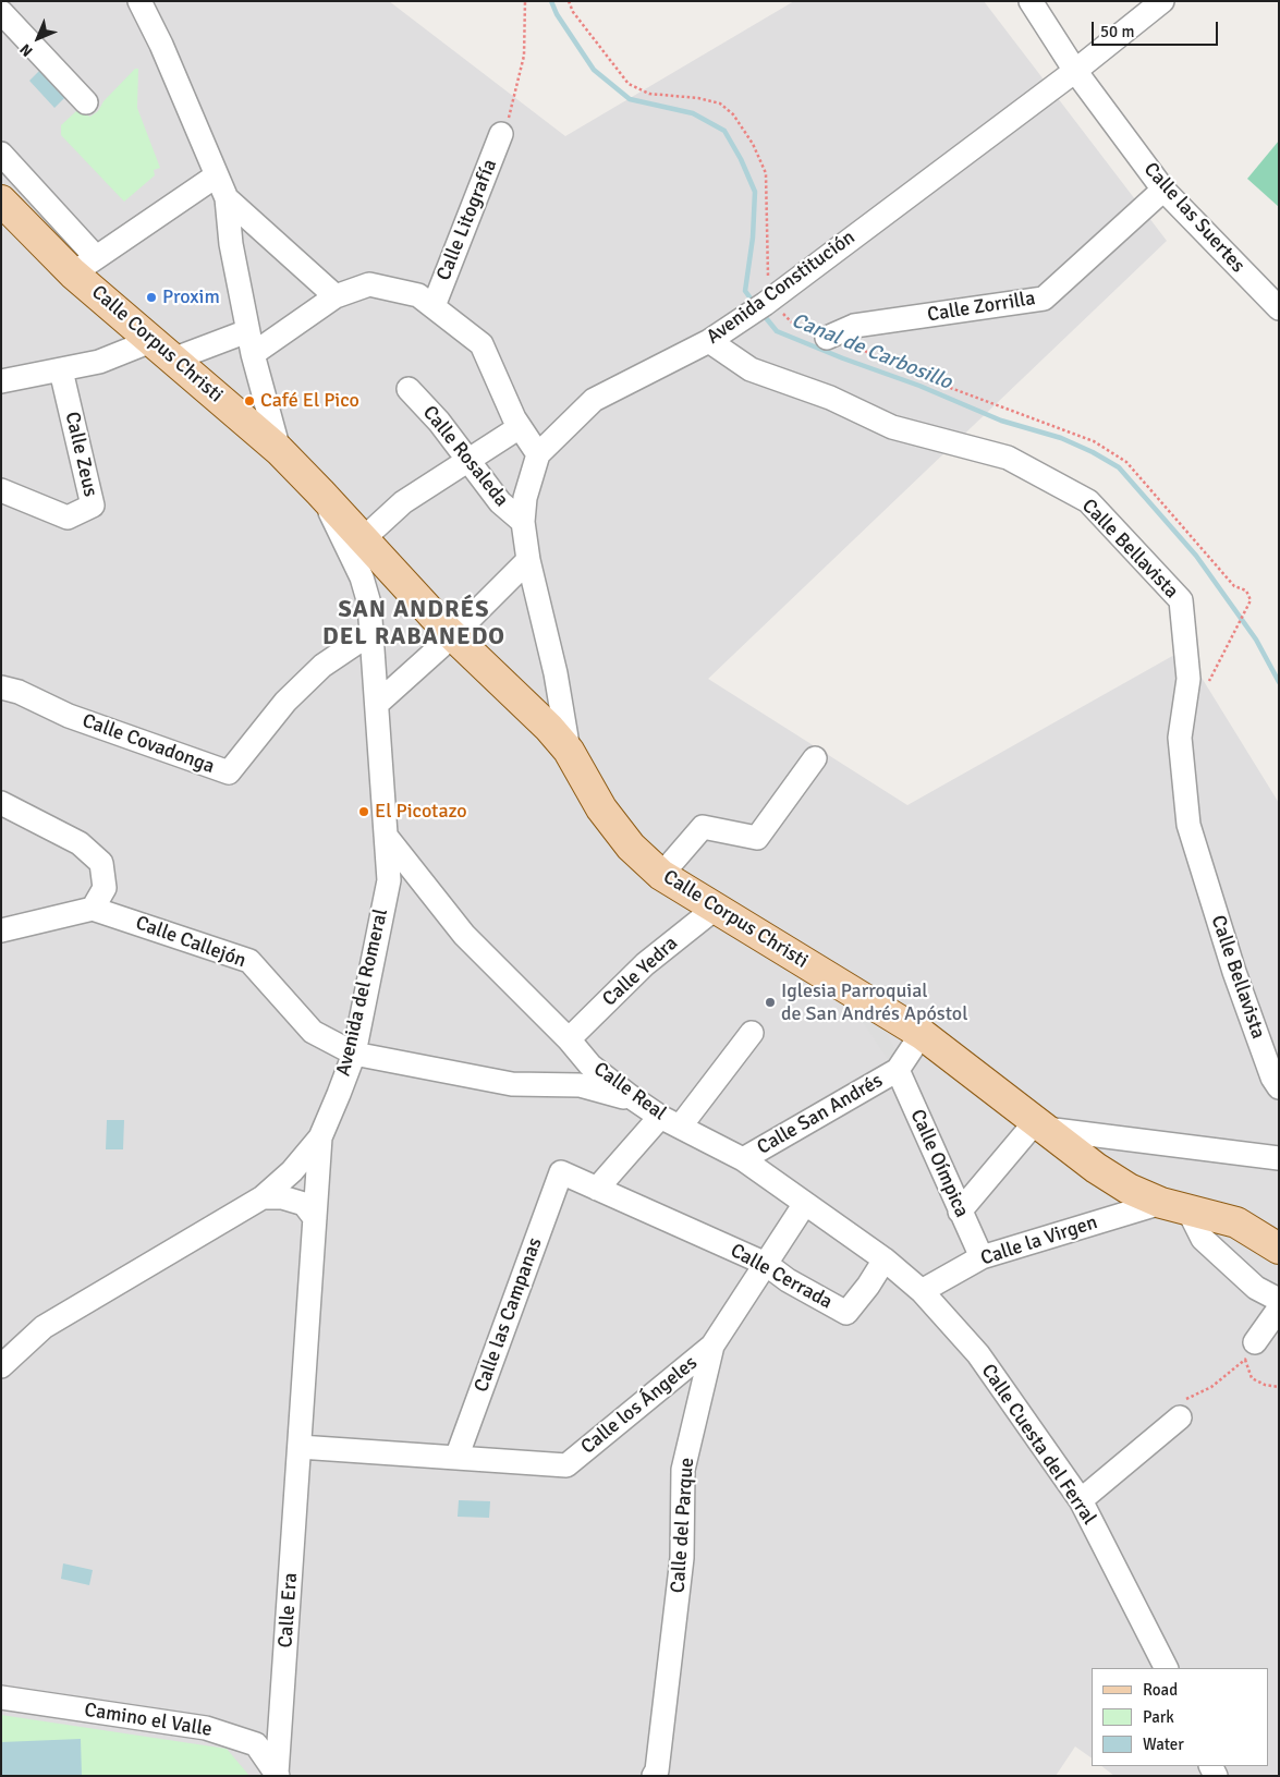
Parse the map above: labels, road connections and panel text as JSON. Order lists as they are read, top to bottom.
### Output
{
  "streets": {
    "main road": ["Calle Corpus Christi"],
    "street": [
      "Calle las Suertes",
      "Calle Litografía",
      "Avenida Constitución",
      "Calle Zorrilla",
      "Calle Zeus",
      "Calle Rosaleda",
      "Calle Bellavista",
      "Calle Covadonga",
      "Calle Callejón",
      "Calle Yedra",
      "Avenida del Romeral",
      "Calle Real",
      "Calle San Andrés",
      "Calle Oímpica",
      "Calle la Virgen",
      "Calle Cerrada",
      "Calle las Campanas",
      "Calle los Ángeles",
      "Calle Cuesta del Ferral",
      "Calle del Parque",
      "Calle Era",
      "Camino el Valle"
    ]
  },
  "crossings": [
    ["Calle las Suertes", "Avenida Constitución"],
    ["Calle las Suertes", "Calle Zorrilla"],
    ["Avenida Constitución", "Calle Corpus Christi"],
    ["Avenida Constitución", "Calle Rosaleda"],
    ["Avenida Constitución", "Calle Bellavista"],
    ["Calle Corpus Christi", "Calle Yedra"],
    ["Calle Corpus Christi", "Avenida del Romeral"],
    ["Calle Corpus Christi", "Calle la Virgen"],
    ["Calle Covadonga", "Avenida del Romeral"],
    ["Calle Callejón", "Avenida del Romeral"],
    ["Calle Callejón", "Calle Real"],
    ["Calle Yedra", "Calle Real"],
    ["Avenida del Romeral", "Calle Real"],
    ["Avenida del Romeral", "Calle Era"],
    ["Calle Real", "Calle San Andrés"],
    ["Calle Real", "Calle la Virgen"],
    ["Calle Real", "Calle Cerrada"],
    ["Calle Real", "Calle Cuesta del Ferral"],
    ["Calle Real", "Calle del Parque"],
    ["Calle San Andrés", "Calle Oímpica"],
    ["Calle Oímpica", "Calle la Virgen"],
    ["Calle la Virgen", "Calle Cuesta del Ferral"],
    ["Calle Cerrada", "Calle las Campanas"],
    ["Calle Cerrada", "Calle del Parque"],
    ["Calle las Campanas", "Calle los Ángeles"],
    ["Calle los Ángeles", "Calle del Parque"],
    ["Calle Era", "Camino el Valle"]
  ],
  "districts": ["SAN ANDRÉS DEL RABANEDO"],
  "water": ["Canal de Carbosillo"],
  "places": [
    "Proxim",
    "Café El Pico",
    "El Picotazo",
    "Iglesia Parroquial de San Andrés Apóstol"
  ],
  "legend": ["Road", "Park", "Water"],
  "scale_bar": "50 m",
  "north": "bottom left"
}
